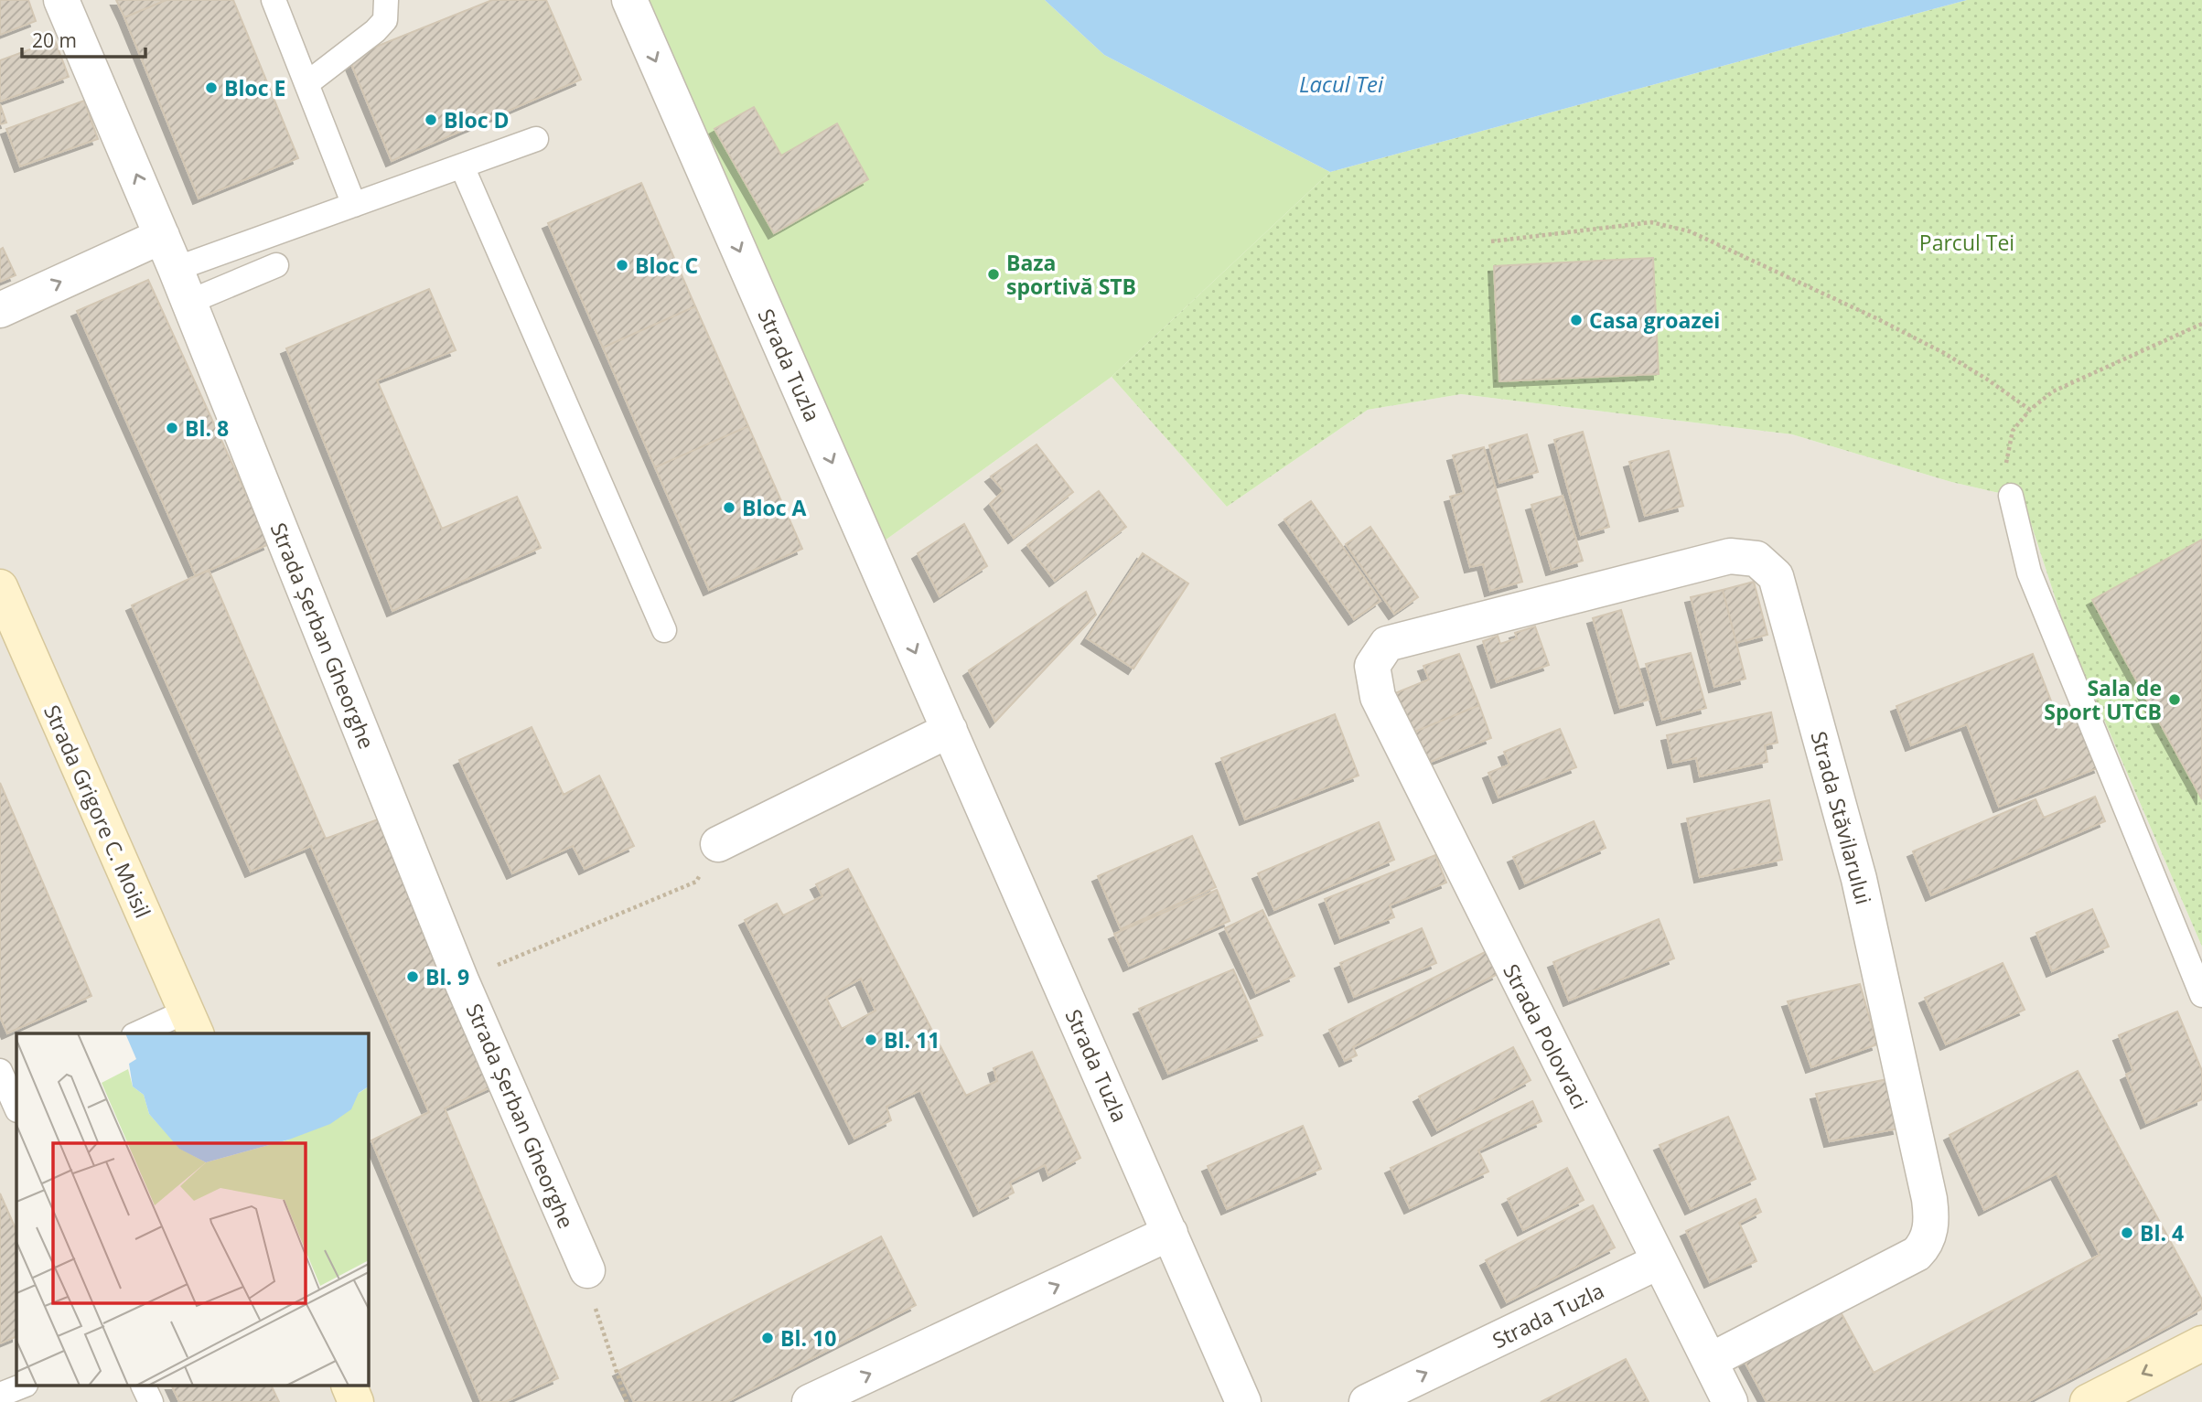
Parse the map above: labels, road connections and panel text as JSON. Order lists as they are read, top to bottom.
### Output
{
  "streets": {
    "street": [
      "Strada Tuzla",
      "Strada Șerban Gheorghe",
      "Strada Grigore C. Moisil",
      "Strada Stăvilarului",
      "Strada Polovraci"
    ]
  },
  "crossings": [
    ["Strada Tuzla", "Strada Polovraci"],
    ["Strada Stăvilarului", "Strada Polovraci"]
  ],
  "water": ["Lacul Tei"],
  "parks": ["Parcul Tei"],
  "places": [
    "Bloc E",
    "Bloc D",
    "Bloc C",
    "Baza sportivă STB",
    "Casa groazei",
    "Bl. 8",
    "Bloc A",
    "Sala de Sport UTCB",
    "Bl. 9",
    "Bl. 11",
    "Bl. 4",
    "Bl. 10"
  ],
  "scale_bar": "20 m"
}
